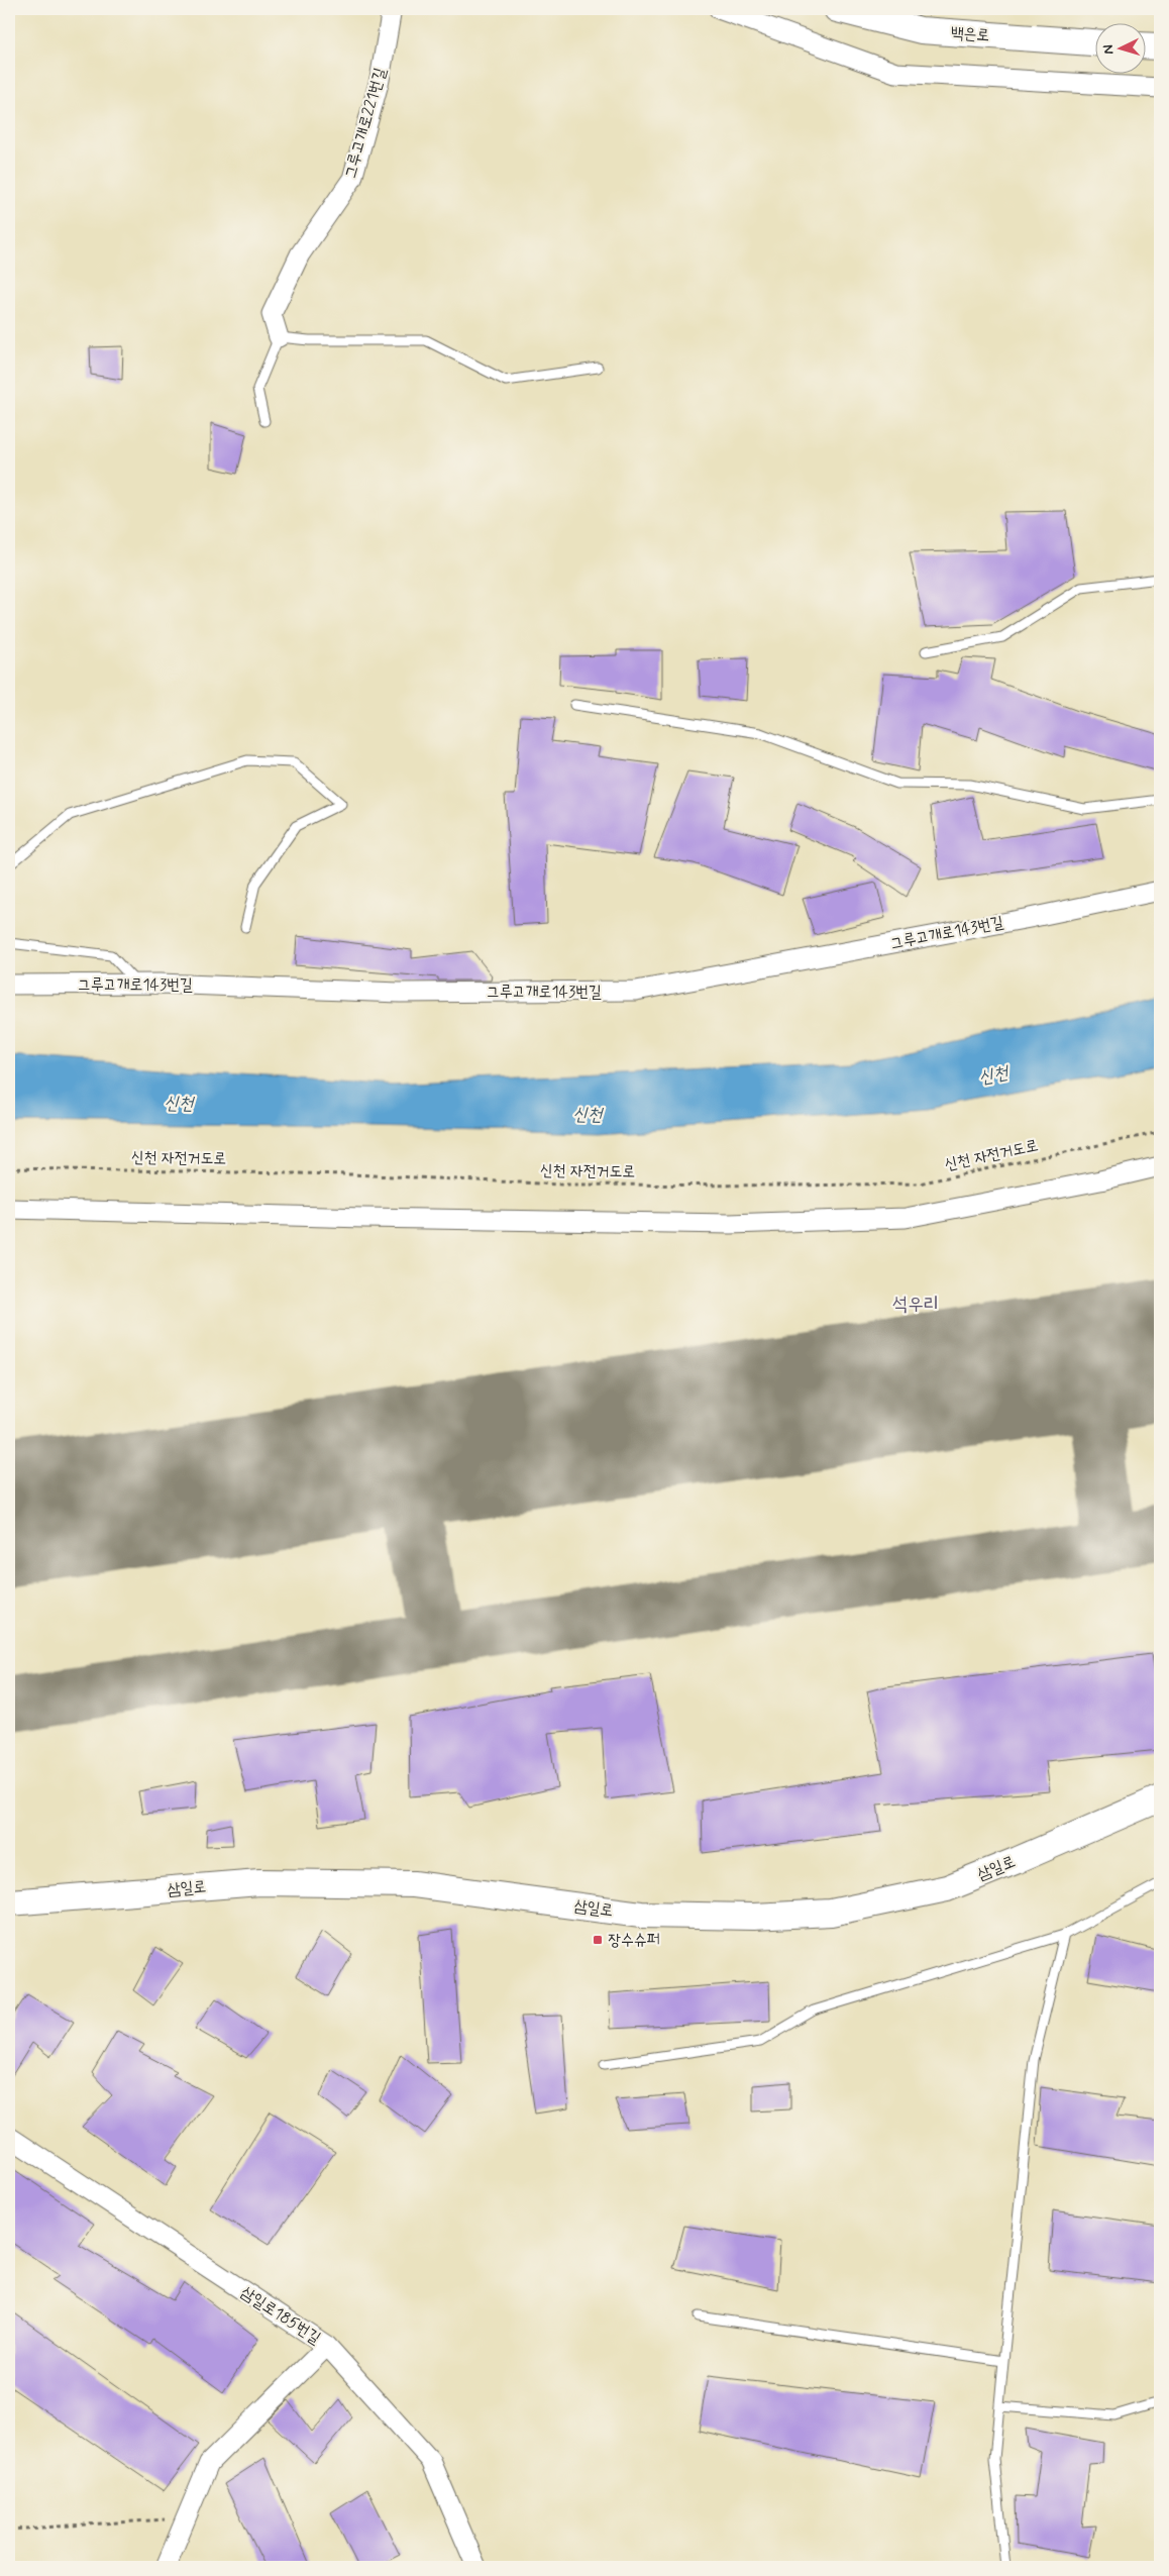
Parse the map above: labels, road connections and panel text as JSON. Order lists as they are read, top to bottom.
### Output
{
  "streets": {
    "main road": ["백은로", "삼일로"],
    "street": ["그루고개로221번길", "그루고개로143번길", "삼일로185번길"],
    "path": ["신천 자전거도로"]
  },
  "districts": ["석우리"],
  "water": ["신천"],
  "places": {
    "transit": ["장수슈퍼"]
  },
  "north": "left"
}
